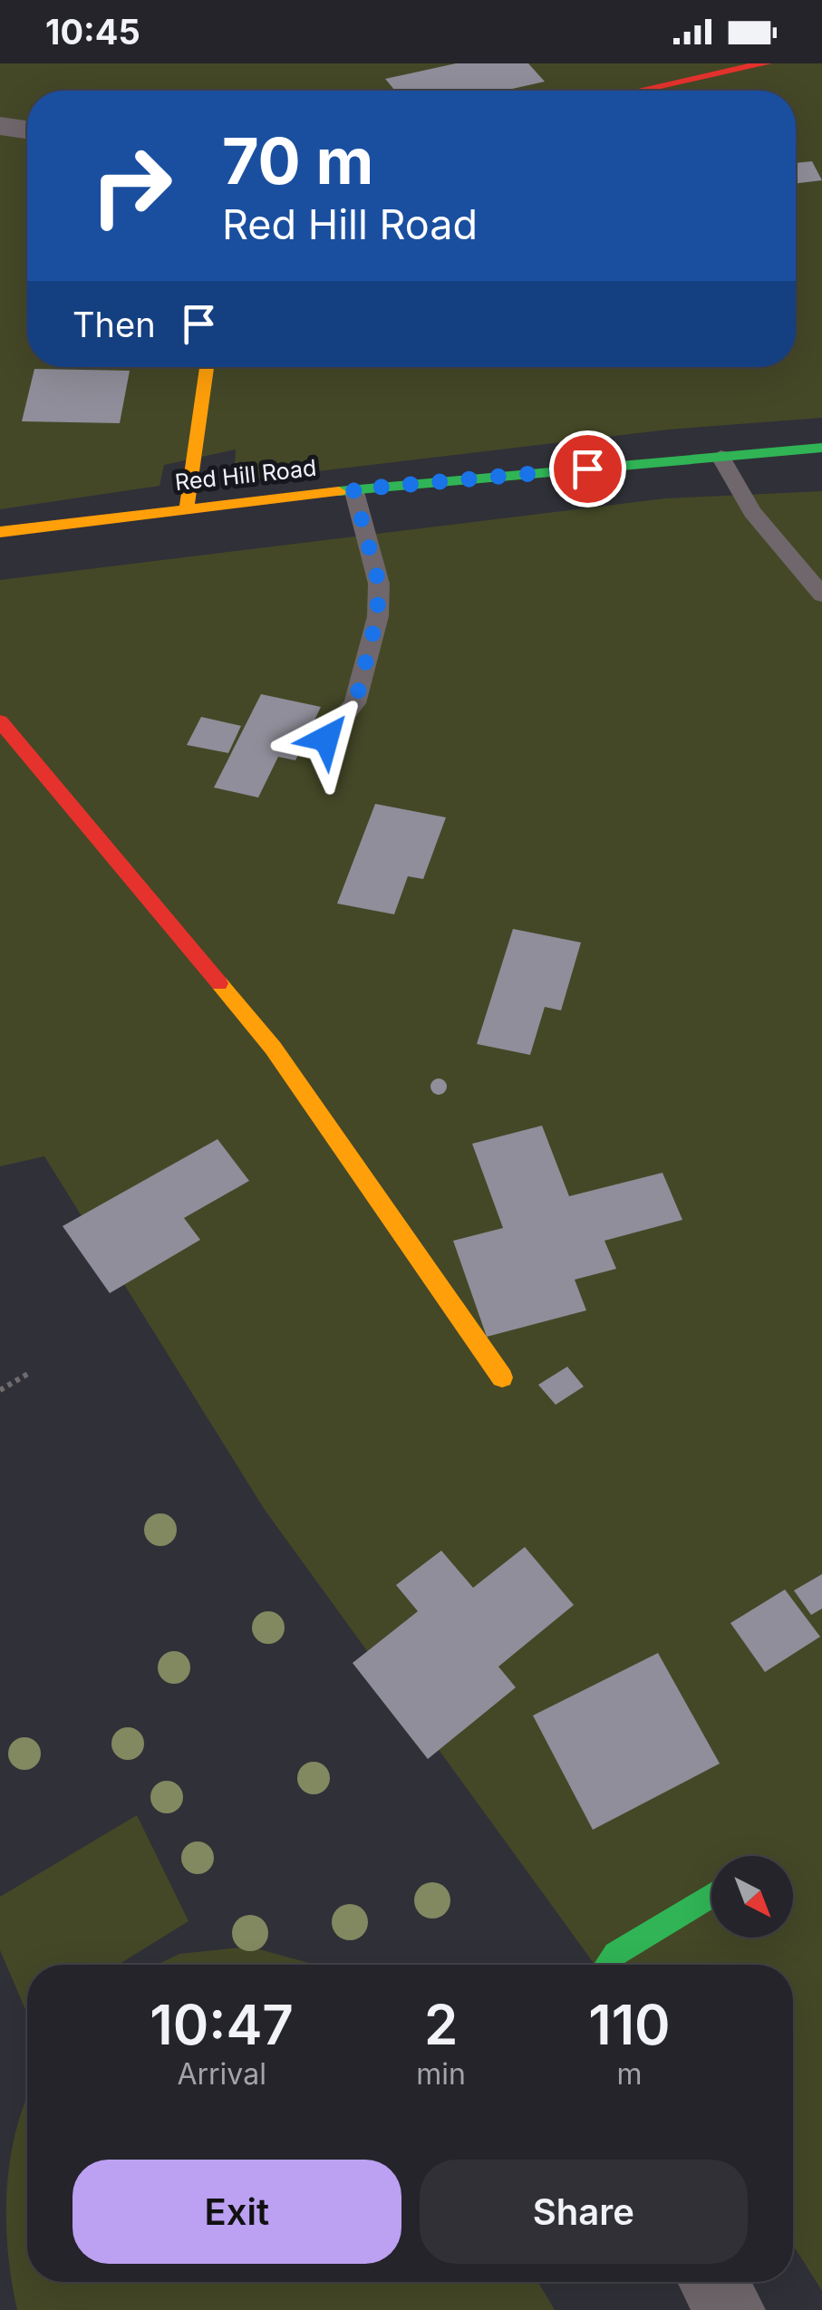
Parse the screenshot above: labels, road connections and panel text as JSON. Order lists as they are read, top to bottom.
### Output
{
  "streets": {
    "street": ["Red Hill Road"]
  },
  "north": "bottom right",
  "page": {
    "status": "10:45",
    "turn": ["70 m", "Red Hill Road"],
    "then": "Then",
    "eta": [
      "10:47",
      "Arrival",
      "2",
      "min",
      "110",
      "m"
    ],
    "buttons": ["Exit", "Share"]
  }
}
